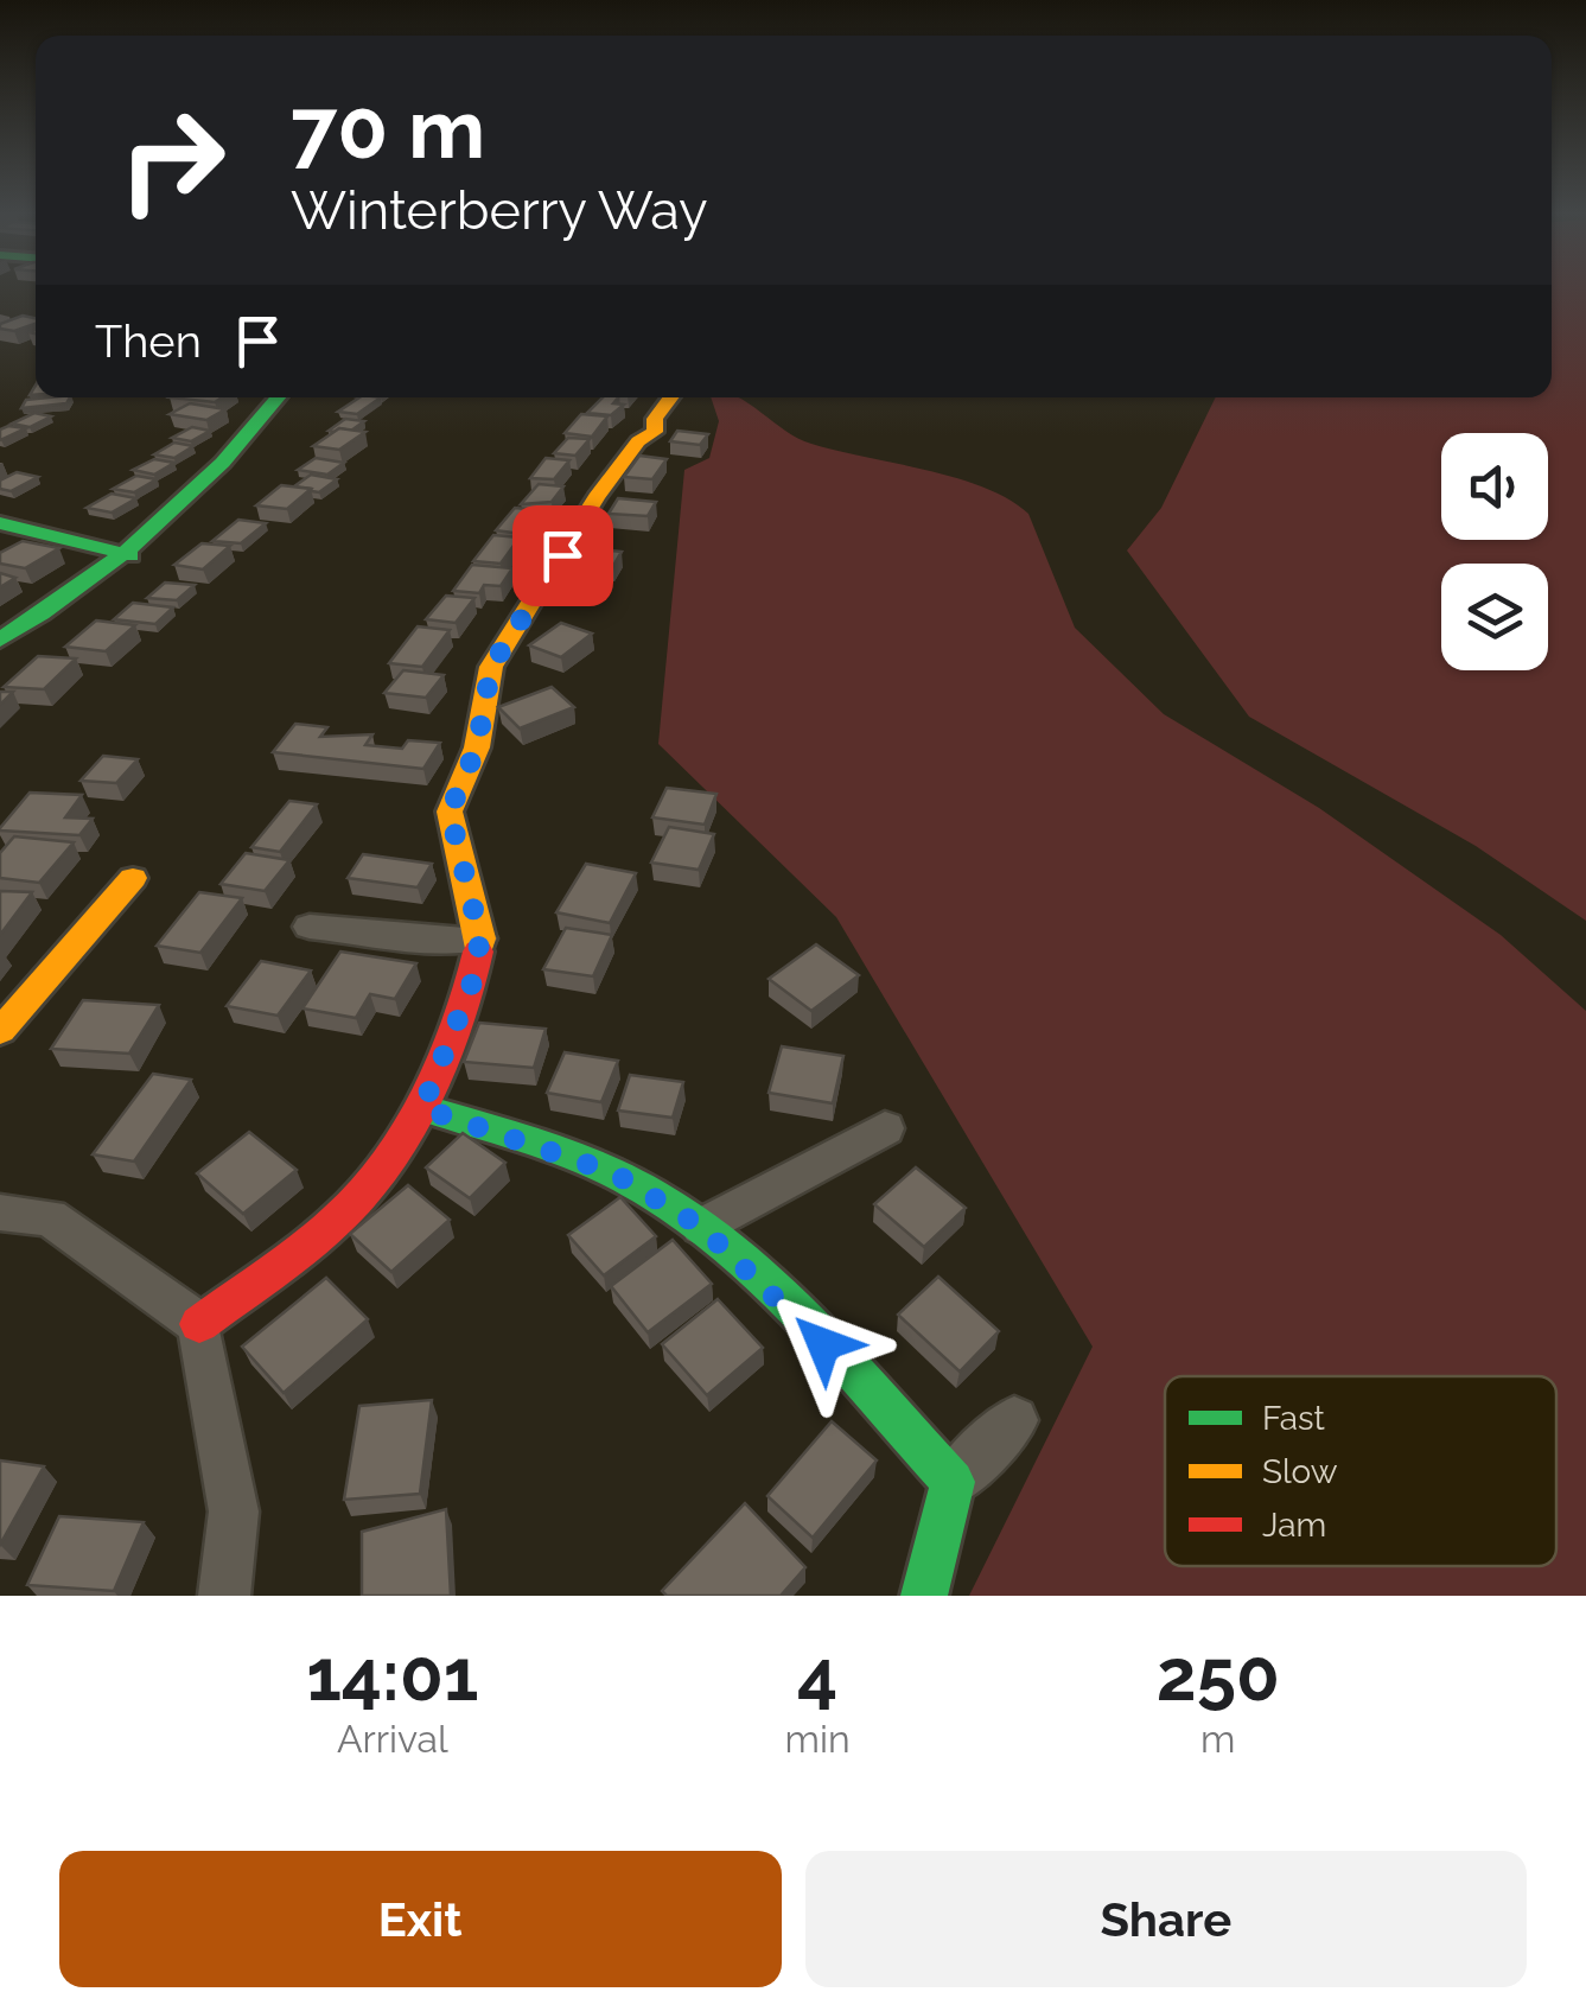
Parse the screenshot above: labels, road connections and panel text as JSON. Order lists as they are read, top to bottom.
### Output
{
  "legend": ["Fast", "Slow", "Jam"],
  "page": {
    "turn": ["70 m", "Winterberry Way"],
    "then": "Then",
    "eta": [
      "14:01",
      "Arrival",
      "4",
      "min",
      "250",
      "m"
    ],
    "buttons": ["Exit", "Share"]
  }
}
